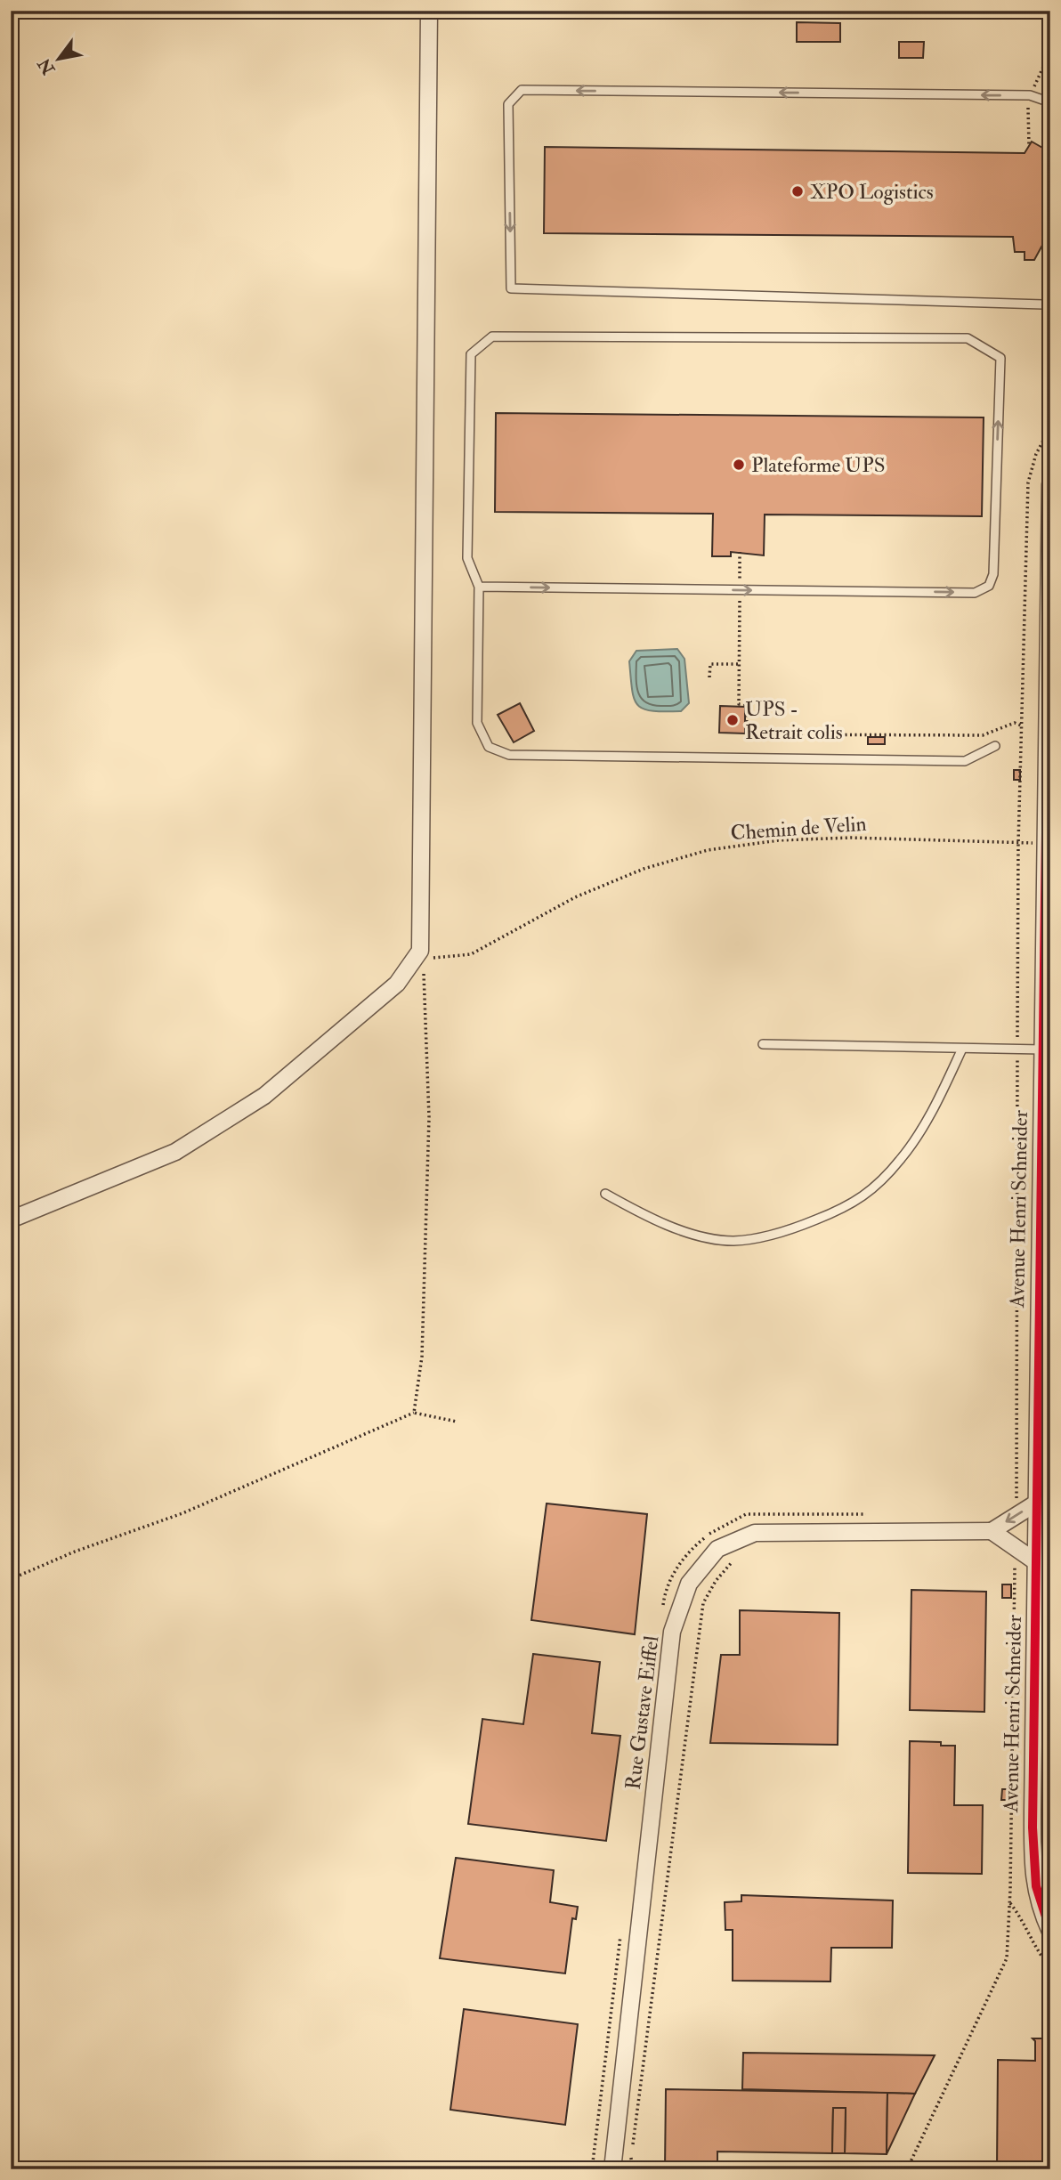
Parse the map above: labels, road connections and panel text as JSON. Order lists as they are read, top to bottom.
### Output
{
  "streets": {
    "street": ["Avenue Henri Schneider", "Rue Gustave Eiffel"],
    "path": ["Chemin de Velin"]
  },
  "crossings": [
    ["Chemin de Velin", "Avenue Henri Schneider"]
  ],
  "places": ["XPO Logistics", "Plateforme UPS", "UPS - Retrait colis"],
  "north": "bottom left"
}
